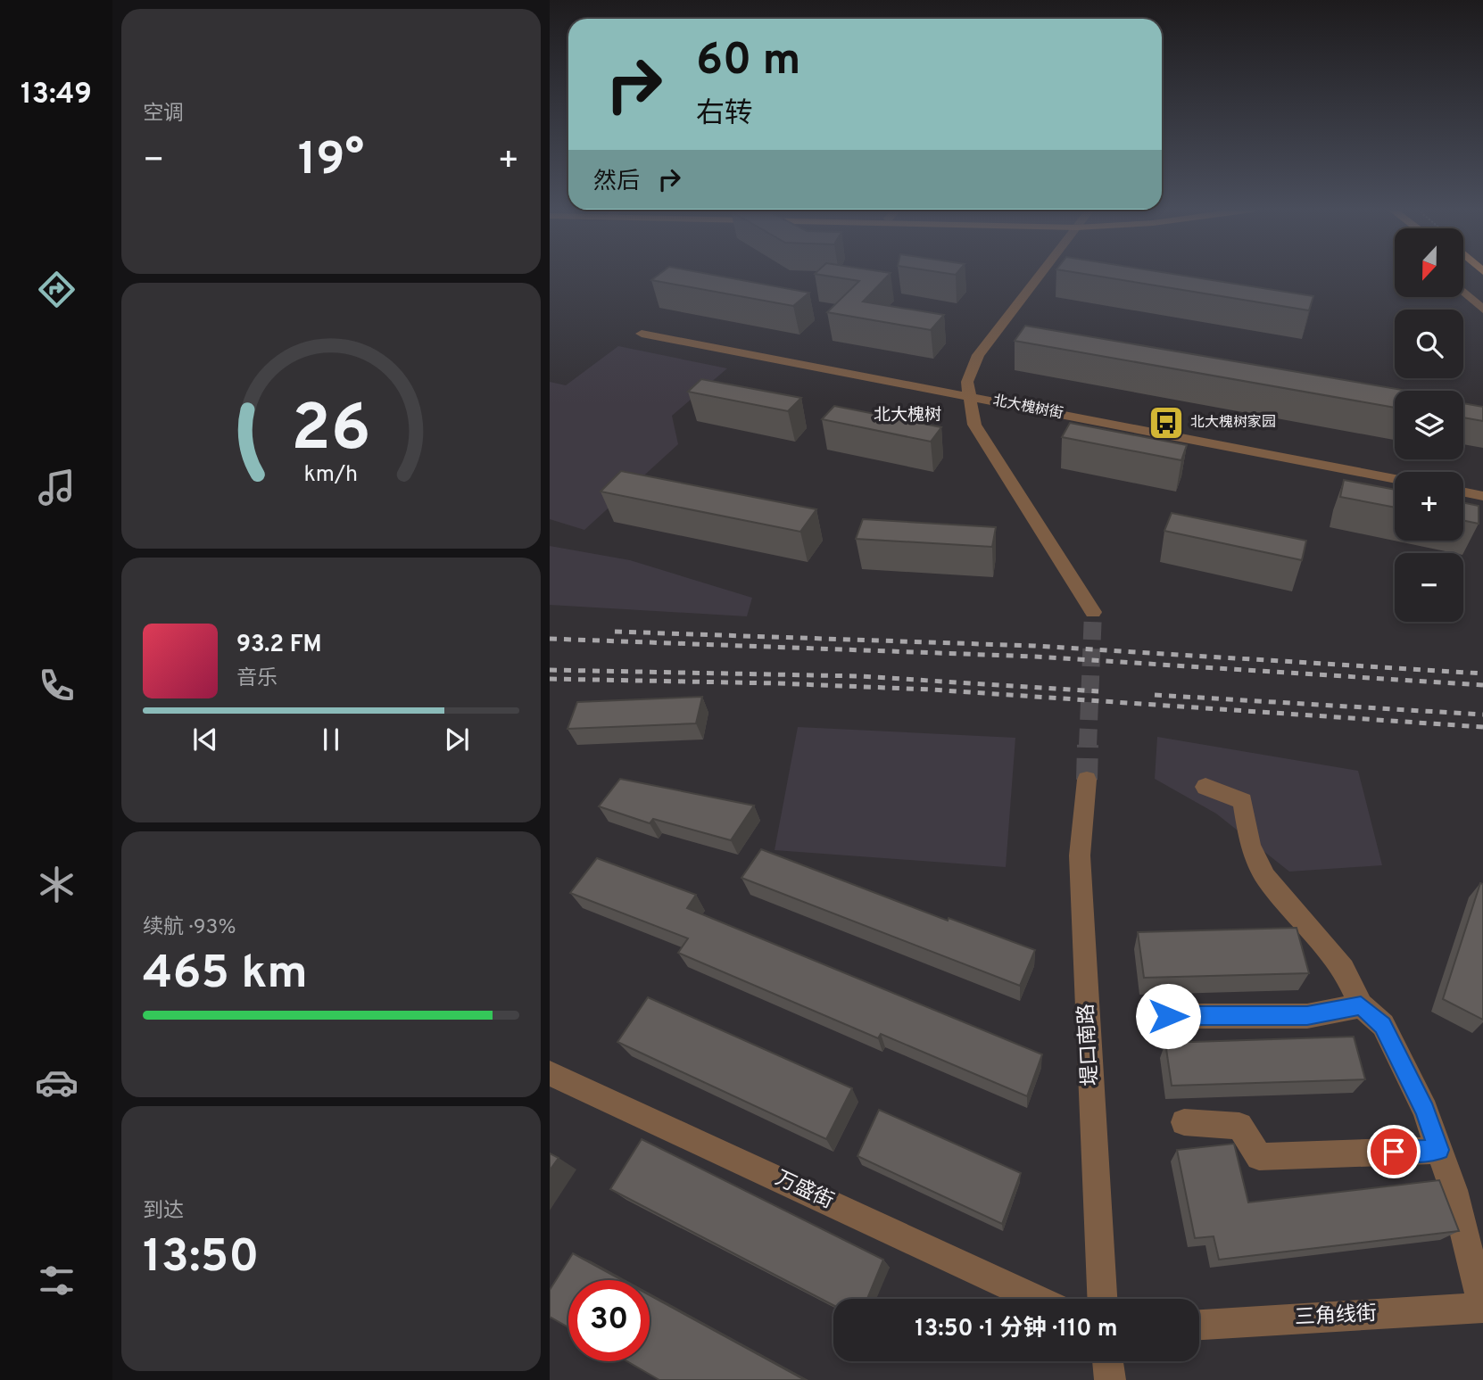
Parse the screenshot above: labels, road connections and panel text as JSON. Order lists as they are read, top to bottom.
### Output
{
  "streets": {
    "street": [
      "北大槐树街",
      "堤口南路",
      "万盛街",
      "三角线街"
    ]
  },
  "districts": ["北大槐树"],
  "places": {
    "bus stop": ["北大槐树家园"]
  },
  "north": "bottom",
  "page": {
    "tabs": "13:49",
    "tile": [
      "空调",
      ["续航 · 93%", "465 km"],
      ["到达", "13:50"]
    ],
    "turn": ["60 m", "右转"],
    "heat": ["−", "19°", "+"],
    "then": "然后",
    "map_buttons": ["+", "−"],
    "song": ["93.2 FM", "音乐"],
    "limit": "30",
    "trip": "13:50 · 1 分钟 · 110 m",
    "gauge": ["26", "km/h"]
  }
}
